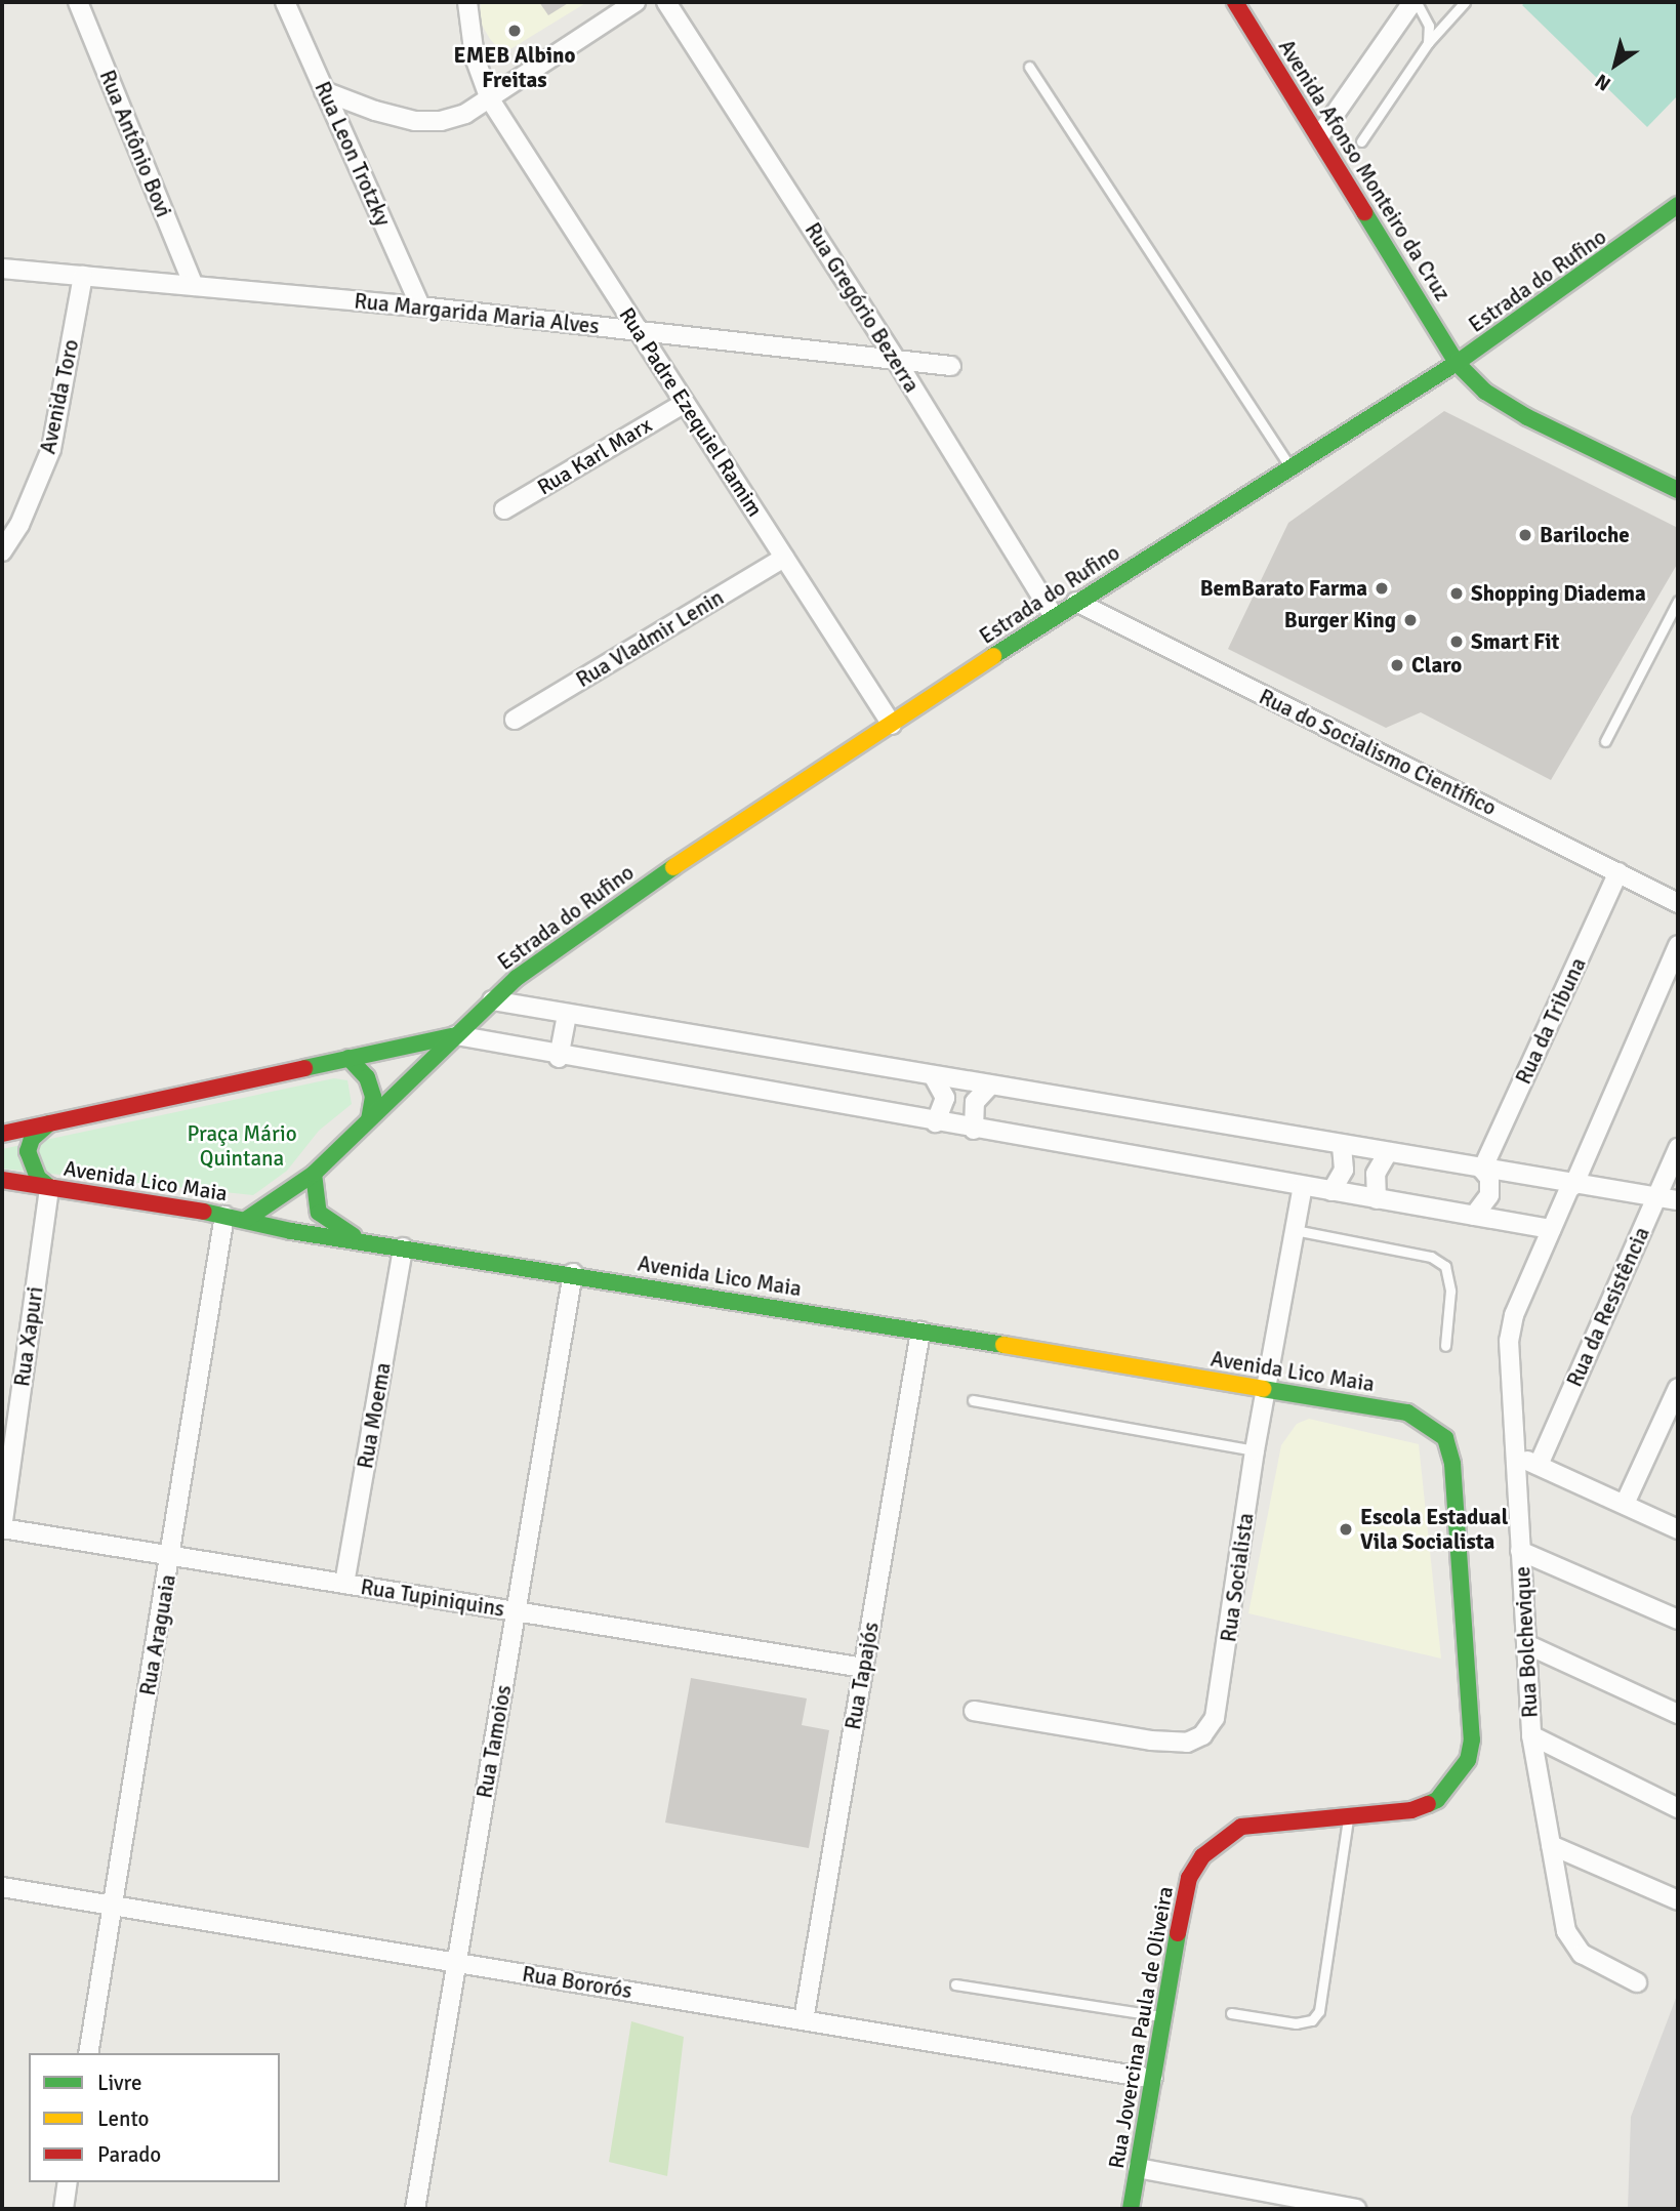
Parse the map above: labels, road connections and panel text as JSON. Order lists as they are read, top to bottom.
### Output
{
  "streets": {
    "street": [
      "Rua Antônio Bovi",
      "Rua Leon Trotzky",
      "Avenida Afonso Monteiro da Cruz",
      "Estrada do Rufino",
      "Rua Gregório Bezerra",
      "Rua Margarida Maria Alves",
      "Avenida Toro",
      "Rua Padre Ezequiel Ramim",
      "Rua Karl Marx",
      "Rua Vladmir Lenin",
      "Rua do Socialismo Científico",
      "Rua da Tribuna",
      "Avenida Lico Maia",
      "Rua da Resistência",
      "Rua Xapuri",
      "Rua Moema",
      "Rua Socialista",
      "Rua Tupiniquins",
      "Rua Araguaia",
      "Rua Bolchevique",
      "Rua Tapajós",
      "Rua Tamoios",
      "Rua Bororós",
      "Rua Jovercina Paula de Oliveira"
    ]
  },
  "crossings": [
    ["Rua Antônio Bovi", "Rua Margarida Maria Alves"],
    ["Rua Leon Trotzky", "Rua Margarida Maria Alves"],
    ["Avenida Afonso Monteiro da Cruz", "Estrada do Rufino"],
    ["Estrada do Rufino", "Rua Gregório Bezerra"],
    ["Estrada do Rufino", "Rua Padre Ezequiel Ramim"],
    ["Estrada do Rufino", "Rua do Socialismo Científico"],
    ["Estrada do Rufino", "Avenida Lico Maia"],
    ["Rua Gregório Bezerra", "Rua Margarida Maria Alves"],
    ["Rua Margarida Maria Alves", "Avenida Toro"],
    ["Rua Margarida Maria Alves", "Rua Padre Ezequiel Ramim"],
    ["Rua Padre Ezequiel Ramim", "Rua Karl Marx"],
    ["Rua Padre Ezequiel Ramim", "Rua Vladmir Lenin"],
    ["Rua do Socialismo Científico", "Rua da Tribuna"],
    ["Avenida Lico Maia", "Rua Xapuri"],
    ["Avenida Lico Maia", "Rua Moema"],
    ["Avenida Lico Maia", "Rua Socialista"],
    ["Avenida Lico Maia", "Rua Araguaia"],
    ["Avenida Lico Maia", "Rua Tapajós"],
    ["Avenida Lico Maia", "Rua Tamoios"],
    ["Avenida Lico Maia", "Rua Jovercina Paula de Oliveira"],
    ["Rua Xapuri", "Rua Tupiniquins"],
    ["Rua Moema", "Rua Tupiniquins"],
    ["Rua Tupiniquins", "Rua Araguaia"],
    ["Rua Tupiniquins", "Rua Tapajós"],
    ["Rua Tupiniquins", "Rua Tamoios"],
    ["Rua Araguaia", "Rua Bororós"],
    ["Rua Tapajós", "Rua Bororós"],
    ["Rua Tamoios", "Rua Bororós"],
    ["Rua Bororós", "Rua Jovercina Paula de Oliveira"]
  ],
  "parks": ["Praça Mário Quintana"],
  "places": [
    "EMEB Albino Freitas",
    "Bariloche",
    "BemBarato Farma",
    "Shopping Diadema",
    "Burger King",
    "Smart Fit",
    "Claro",
    "Escola Estadual Vila Socialista"
  ],
  "legend": ["Livre", "Lento", "Parado"],
  "north": "bottom left"
}
